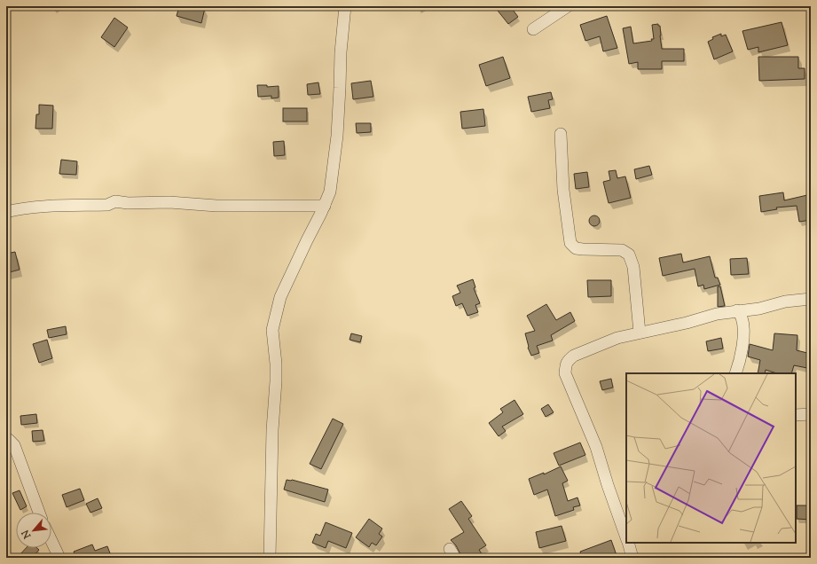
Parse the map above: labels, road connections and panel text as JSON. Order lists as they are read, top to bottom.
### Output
{
  "north": "bottom left"
}
